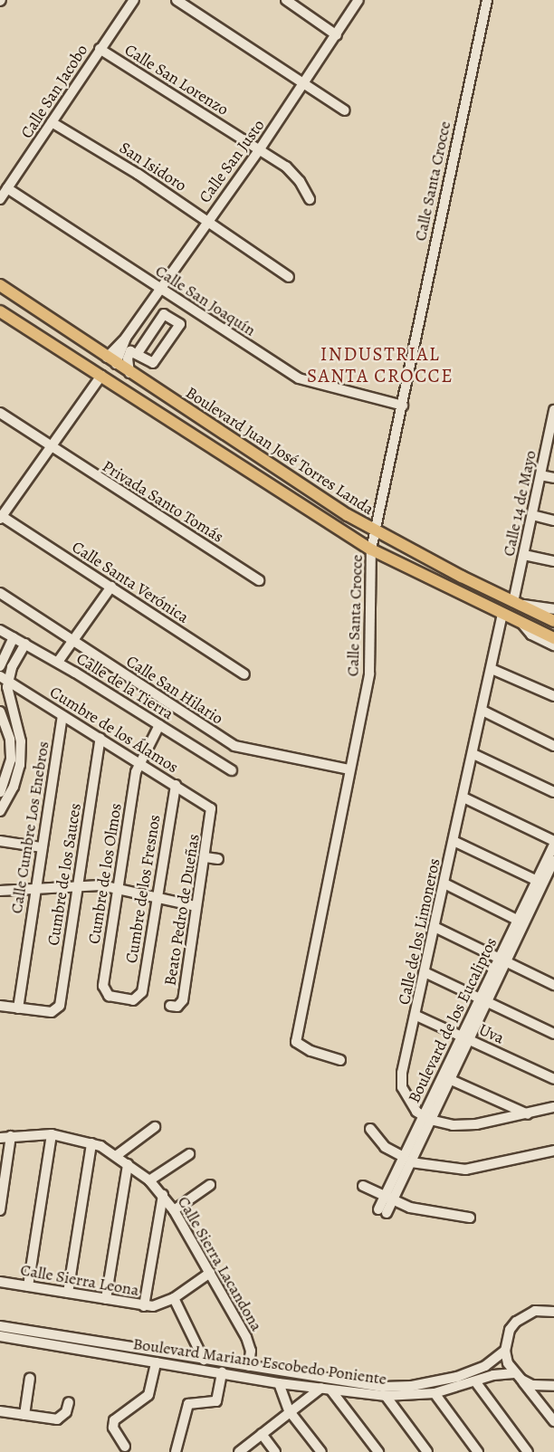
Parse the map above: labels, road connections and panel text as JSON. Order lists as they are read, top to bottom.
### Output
{
  "streets": {
    "main road": ["Boulevard Juan José Torres Landa"],
    "street": [
      "Calle San Lorenzo",
      "Calle San Jacobo",
      "Calle San Justo",
      "San Isidoro",
      "Calle Santa Crocce",
      "Calle San Joaquín",
      "Privada Santo Tomás",
      "Calle 14 de Mayo",
      "Calle Santa Verónica",
      "Calle de la Tierra",
      "Calle San Hilario",
      "Cumbre de los Álamos",
      "Calle Cumbre Los Enebros",
      "Cumbre de los Olmos",
      "Cumbre de los Sauces",
      "Cumbre de los Fresnos",
      "Beato Pedro de Dueñas",
      "Calle de los Limoneros",
      "Boulevard de los Eucaliptos",
      "Uva",
      "Calle Sierra Lacandona",
      "Calle Sierra Leona",
      "Boulevard Mariano Escobedo Poniente"
    ]
  },
  "crossings": [
    ["Calle San Lorenzo", "Calle San Jacobo"],
    ["Calle San Lorenzo", "Calle San Justo"],
    ["Calle San Jacobo", "San Isidoro"],
    ["Calle San Jacobo", "Calle San Joaquín"],
    ["Calle San Justo", "San Isidoro"],
    ["Calle San Justo", "Calle San Joaquín"],
    ["Calle San Justo", "Boulevard Juan José Torres Landa"],
    ["Calle Santa Crocce", "Calle San Joaquín"],
    ["Calle Santa Crocce", "Boulevard Juan José Torres Landa"],
    ["Calle Santa Crocce", "Calle San Hilario"],
    ["Boulevard Juan José Torres Landa", "Calle 14 de Mayo"],
    ["Boulevard Juan José Torres Landa", "Calle de los Limoneros"],
    ["Calle de la Tierra", "Cumbre de los Olmos"],
    ["Cumbre de los Álamos", "Calle Cumbre Los Enebros"],
    ["Cumbre de los Álamos", "Cumbre de los Olmos"],
    ["Cumbre de los Álamos", "Cumbre de los Sauces"],
    ["Cumbre de los Álamos", "Cumbre de los Fresnos"],
    ["Cumbre de los Álamos", "Beato Pedro de Dueñas"],
    ["Calle Cumbre Los Enebros", "Cumbre de los Sauces"],
    ["Cumbre de los Olmos", "Cumbre de los Fresnos"],
    ["Calle de los Limoneros", "Boulevard de los Eucaliptos"],
    ["Calle de los Limoneros", "Uva"],
    ["Boulevard de los Eucaliptos", "Uva"],
    ["Calle Sierra Lacandona", "Calle Sierra Leona"],
    ["Calle Sierra Lacandona", "Boulevard Mariano Escobedo Poniente"]
  ],
  "districts": ["INDUSTRIAL SANTA CROCCE"]
}
